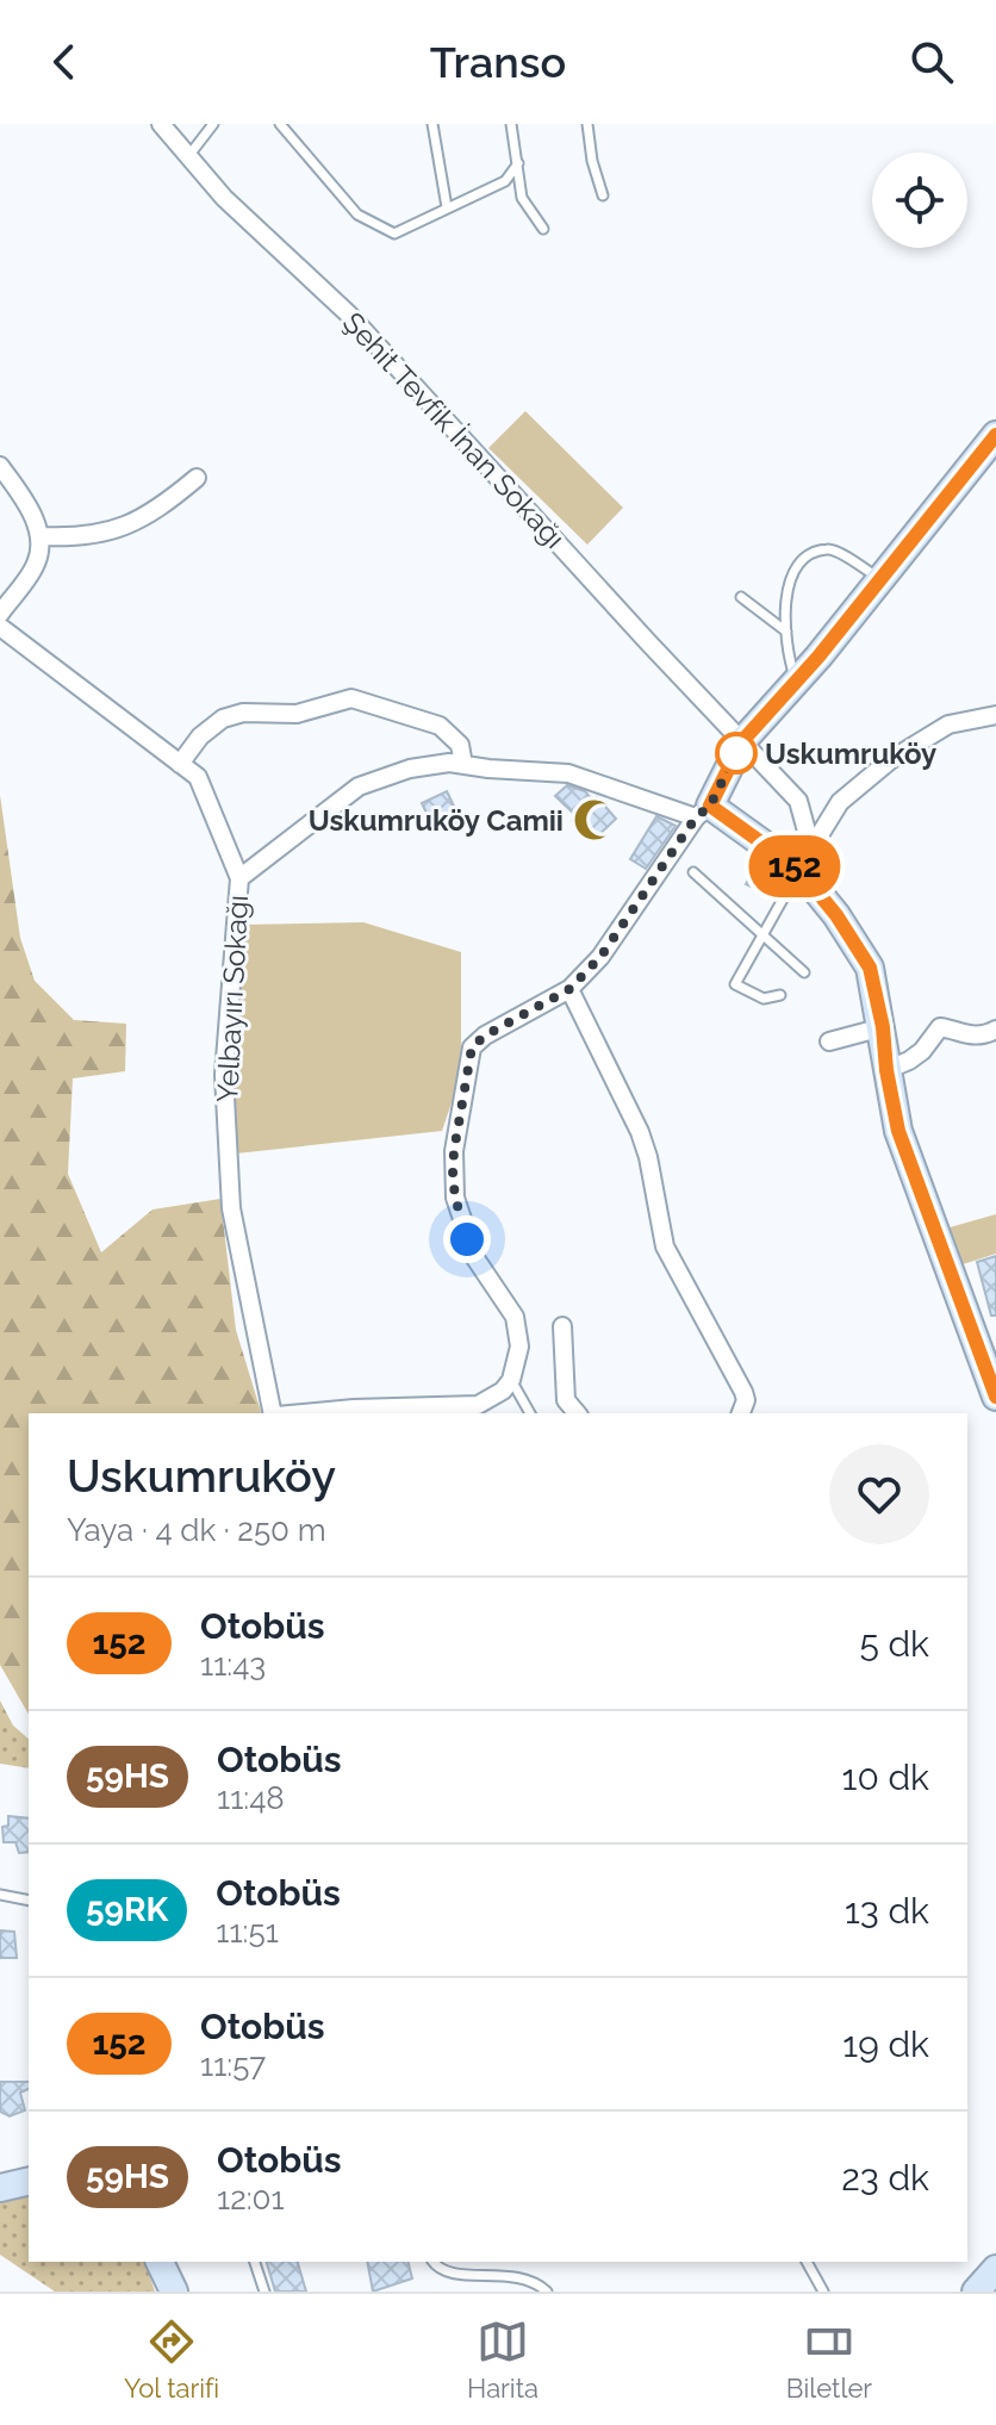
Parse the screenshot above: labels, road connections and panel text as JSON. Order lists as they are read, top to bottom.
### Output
{
  "streets": {
    "street": ["Şehit Tevfik İnan Sokağı", "Yelbayırı Sokağı"]
  },
  "places": {
    "other": ["Uskumruköy"],
    "mosque": ["Uskumruköy Camii"]
  },
  "lines": ["bus line 152"],
  "page": {
    "header": "Transo",
    "on_map": "152",
    "heading": ["Uskumruköy", "Yaya · 4 dk · 250 m"],
    "list": [
      {
        "mark": "152",
        "name": "Otobüs",
        "note": "11:43",
        "value": "5 dk"
      },
      {
        "mark": "59HS",
        "name": "Otobüs",
        "note": "11:48",
        "value": "10 dk"
      },
      {
        "mark": "59RK",
        "name": "Otobüs",
        "note": "11:51",
        "value": "13 dk"
      },
      {
        "mark": "152",
        "name": "Otobüs",
        "note": "11:57",
        "value": "19 dk"
      },
      {
        "mark": "59HS",
        "name": "Otobüs",
        "note": "12:01",
        "value": "23 dk"
      }
    ],
    "tabs": ["Yol tarifi", "Harita", "Biletler"]
  }
}
